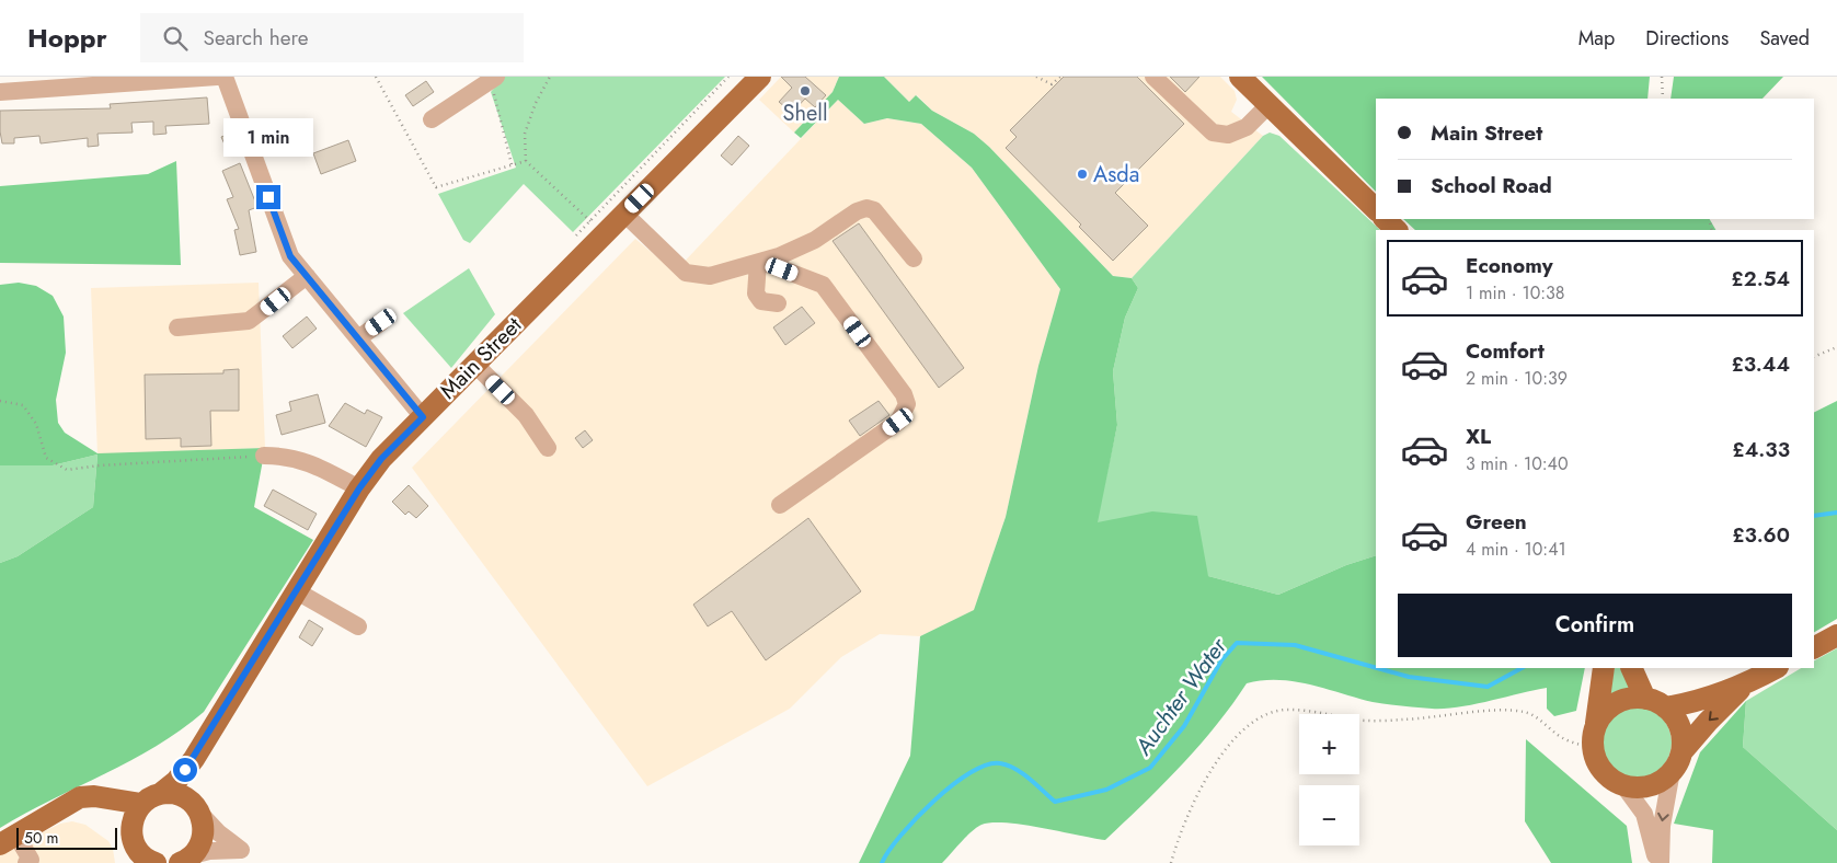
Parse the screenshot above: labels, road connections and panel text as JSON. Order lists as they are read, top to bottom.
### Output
{
  "streets": {
    "main road": ["Main Street"]
  },
  "water": ["Auchter Water"],
  "places": ["Shell", "Asda"],
  "scale_bar": "50 m",
  "page": {
    "header": "Hoppr",
    "search": "Search here",
    "nav": ["Map", "Directions", "Saved"],
    "banner": ["Main Street", "School Road"],
    "bubble": "1 min",
    "list": [
      {
        "name": "Economy",
        "note": "1 min · 10:38",
        "value": "£2.54"
      },
      {
        "name": "Comfort",
        "note": "2 min · 10:39",
        "value": "£3.44"
      },
      {
        "name": "XL",
        "note": "3 min · 10:40",
        "value": "£4.33"
      },
      {
        "name": "Green",
        "note": "4 min · 10:41",
        "value": "£3.60"
      }
    ],
    "buttons": "Confirm",
    "map_buttons": ["+", "−"],
    "scale": "50 m"
  }
}
